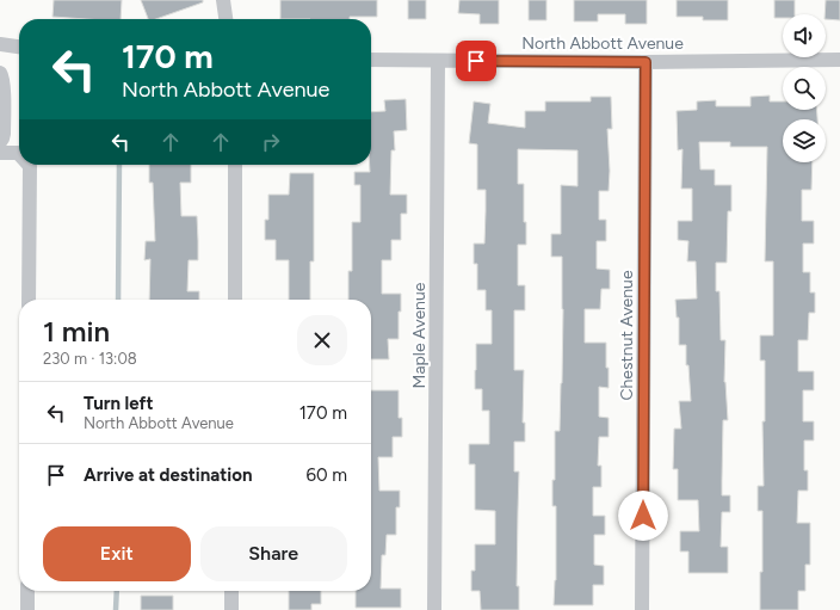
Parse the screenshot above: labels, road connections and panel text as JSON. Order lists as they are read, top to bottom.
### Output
{
  "streets": {
    "street": ["North Abbott Avenue", "Maple Avenue", "Chestnut Avenue"]
  },
  "crossings": [
    ["North Abbott Avenue", "Maple Avenue"],
    ["North Abbott Avenue", "Chestnut Avenue"]
  ],
  "page": {
    "turn": ["170 m", "North Abbott Avenue"],
    "heading": ["1 min", "230 m · 13:08"],
    "list": [
      {
        "name": "Turn left",
        "note": "North Abbott Avenue",
        "value": "170 m"
      },
      {
        "name": "Arrive at destination",
        "value": "60 m"
      }
    ],
    "buttons": ["Exit", "Share"]
  }
}
